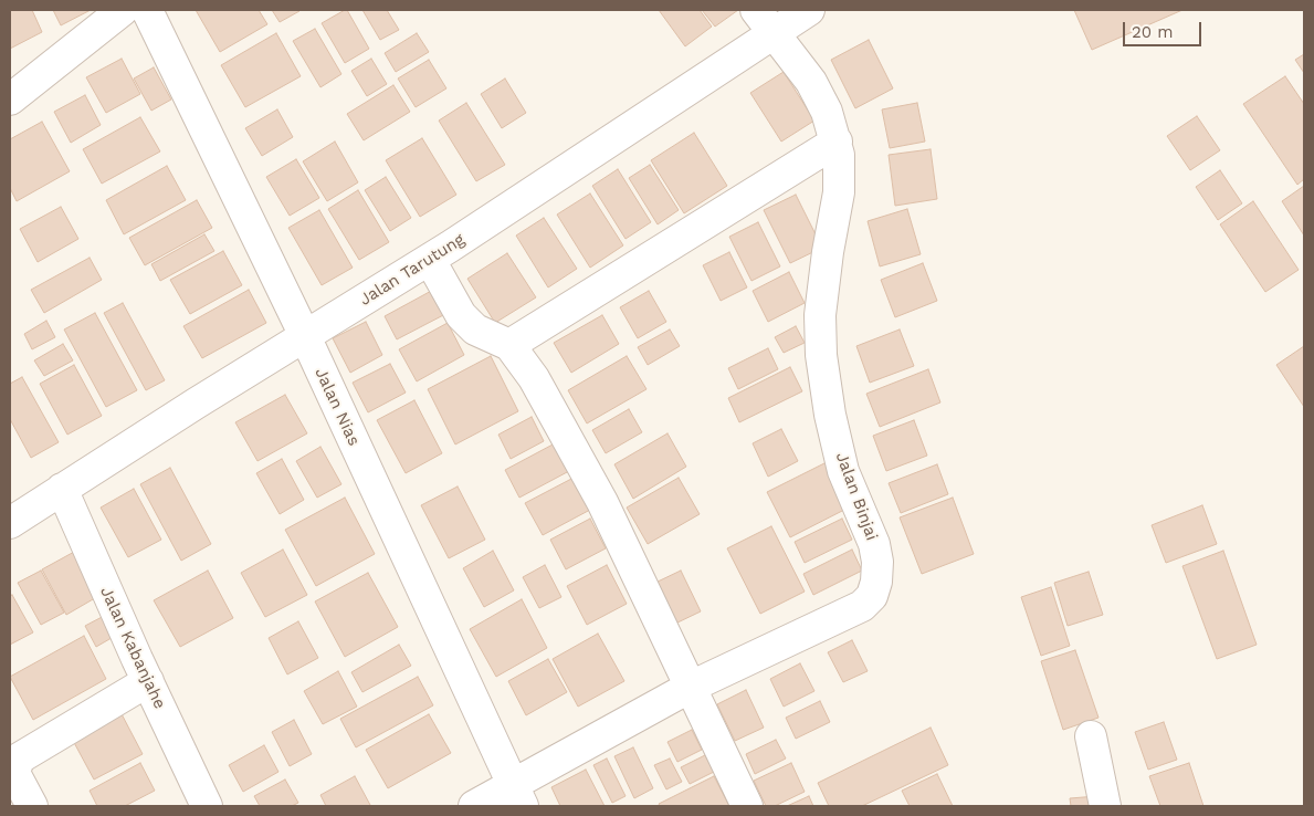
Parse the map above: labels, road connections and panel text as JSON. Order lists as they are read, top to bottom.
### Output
{
  "streets": {
    "street": [
      "Jalan Tarutung",
      "Jalan Nias",
      "Jalan Binjai",
      "Jalan Kabanjahe"
    ]
  },
  "crossings": [
    ["Jalan Tarutung", "Jalan Nias"],
    ["Jalan Tarutung", "Jalan Binjai"],
    ["Jalan Tarutung", "Jalan Kabanjahe"],
    ["Jalan Nias", "Jalan Binjai"]
  ],
  "scale_bar": "20 m"
}
